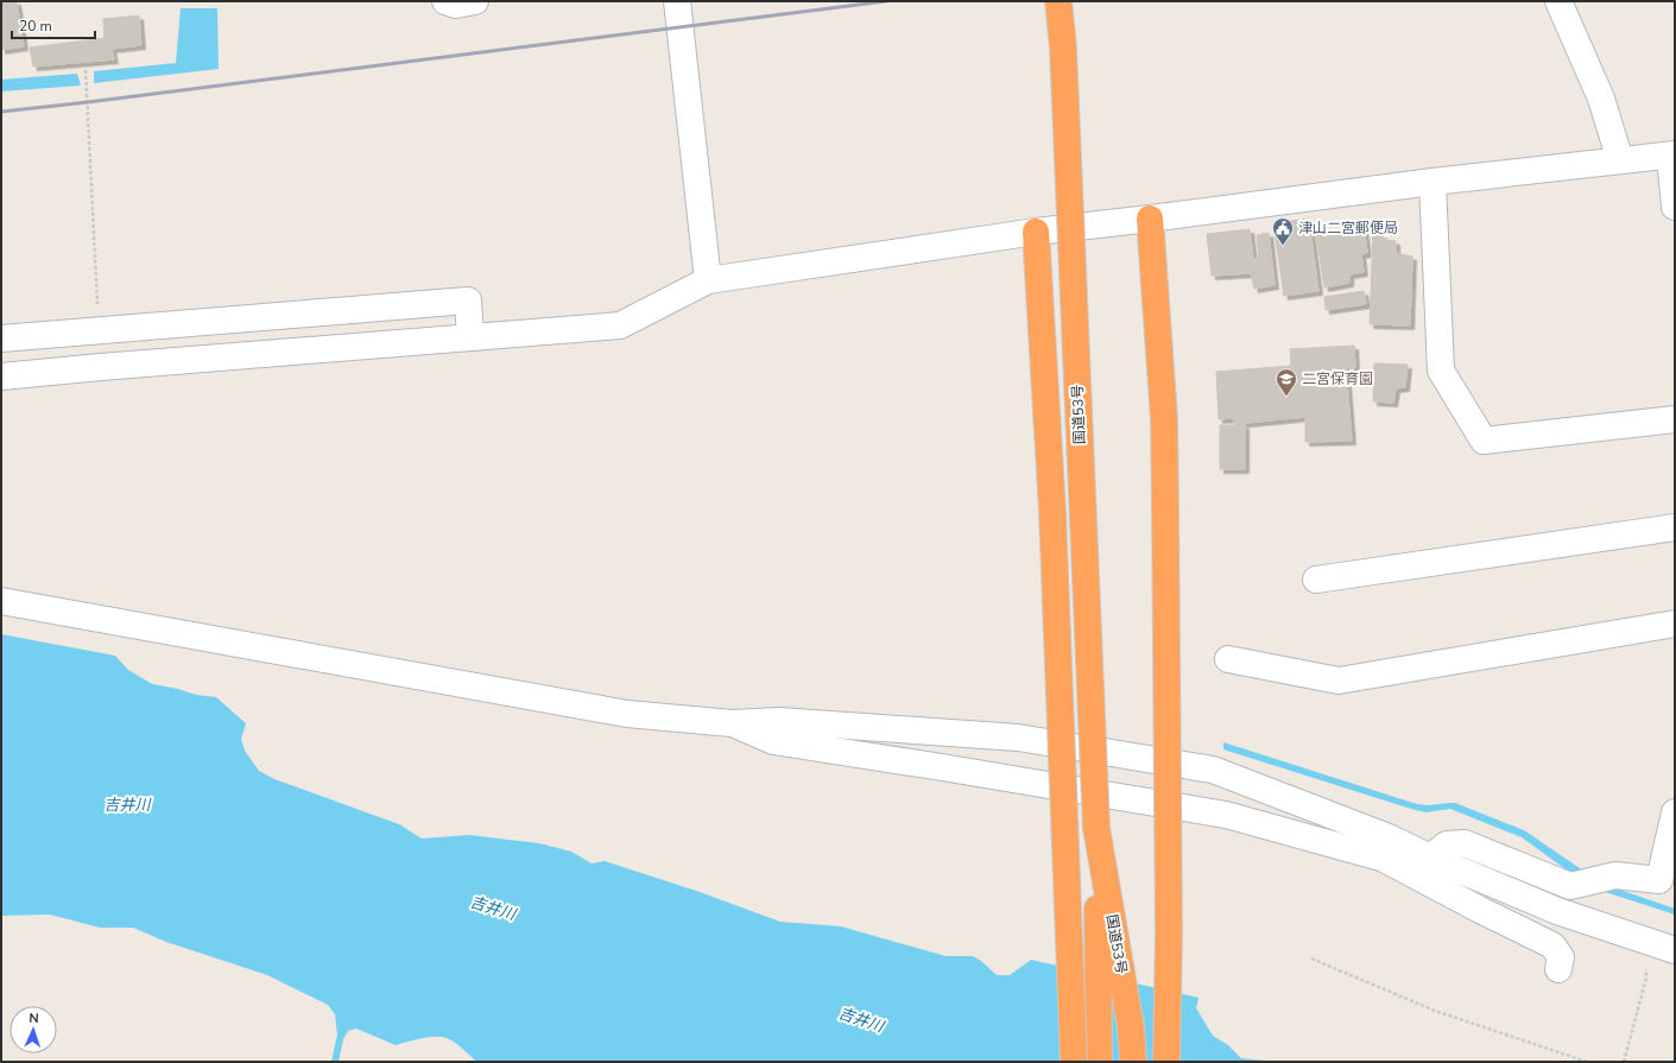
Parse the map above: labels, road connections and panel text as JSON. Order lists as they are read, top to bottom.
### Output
{
  "streets": {
    "highway": ["国道53号"]
  },
  "water": ["吉井川"],
  "places": {
    "public building": ["津山二宮郵便局"],
    "school or university": ["二宮保育園"]
  },
  "scale_bar": "20 m",
  "north": "top"
}
